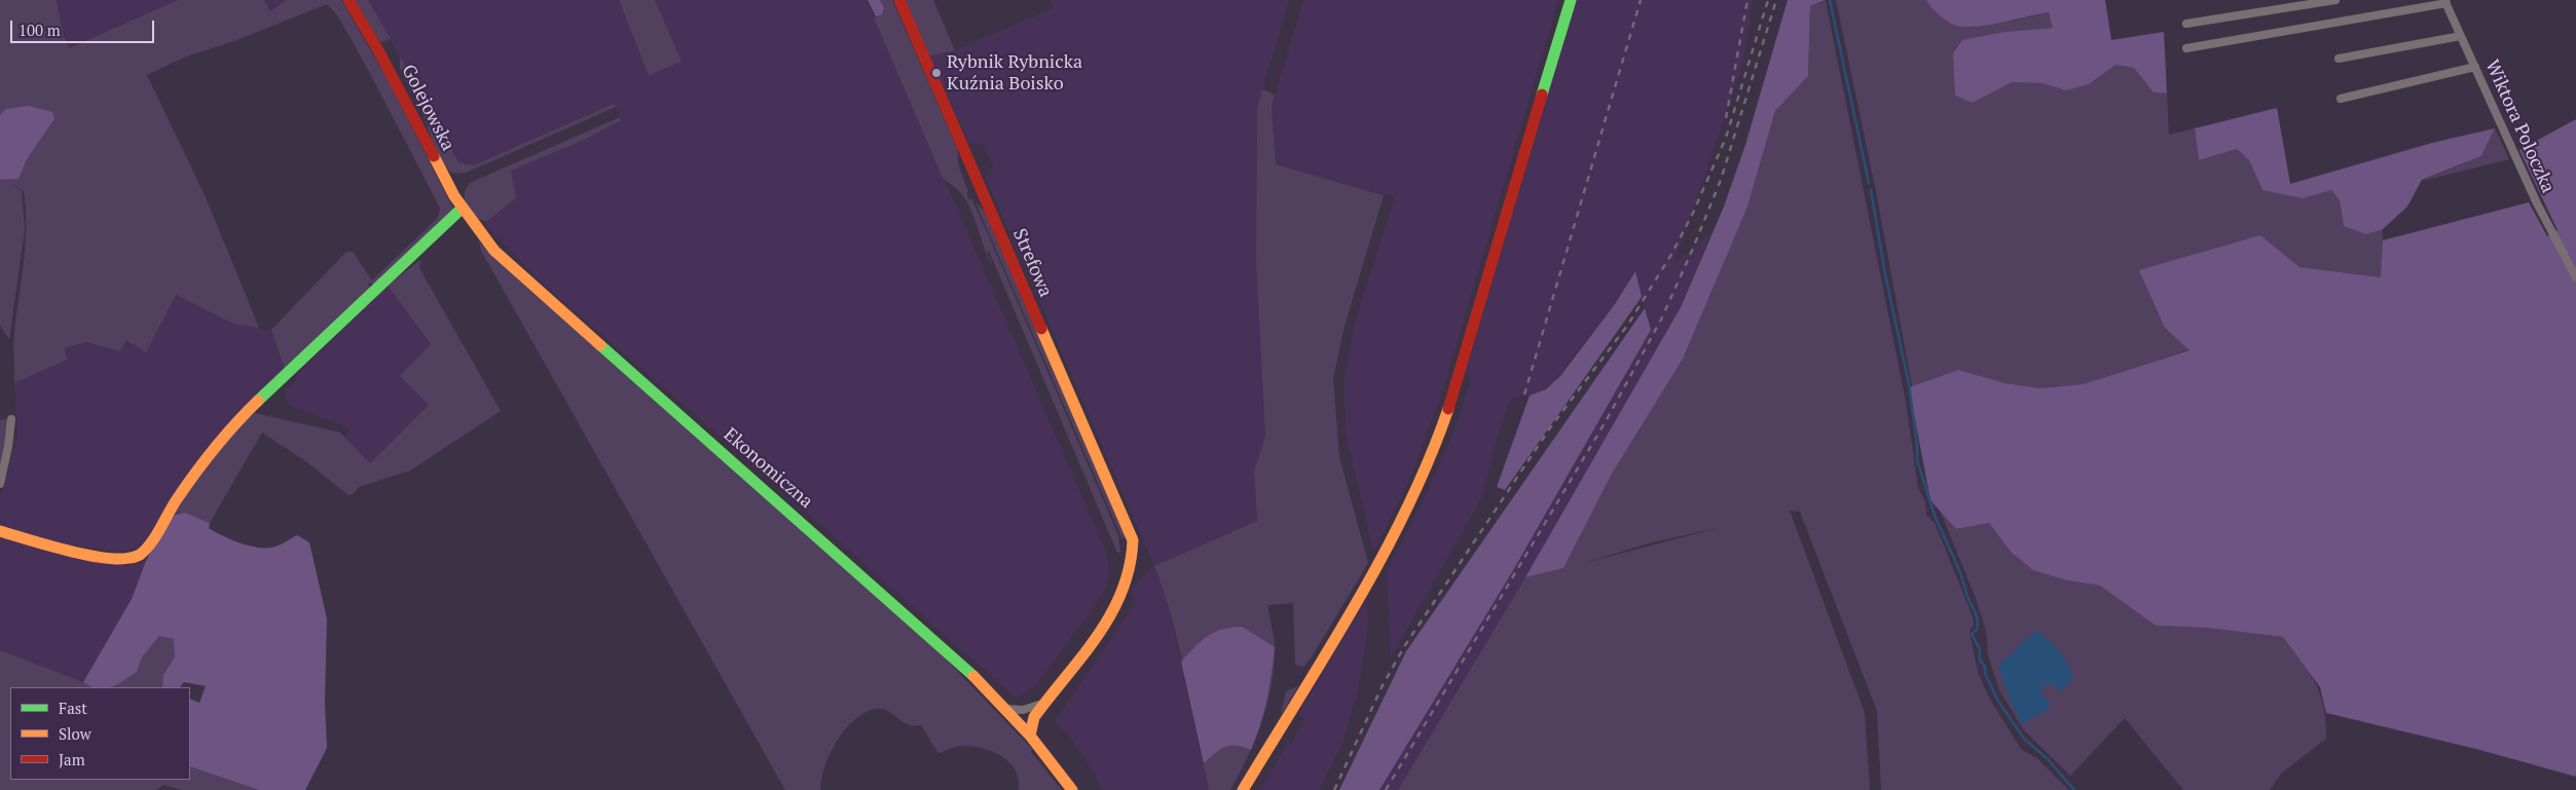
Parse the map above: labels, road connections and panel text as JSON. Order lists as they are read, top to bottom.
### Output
{
  "streets": {
    "street": [
      "Golejowska",
      "Wiktora Poloczka",
      "Strefowa",
      "Ekonomiczna"
    ]
  },
  "crossings": [
    ["Golejowska", "Ekonomiczna"]
  ],
  "places": ["Rybnik Rybnicka Kuźnia Boisko"],
  "legend": ["Fast", "Slow", "Jam"],
  "scale_bar": "100 m"
}
